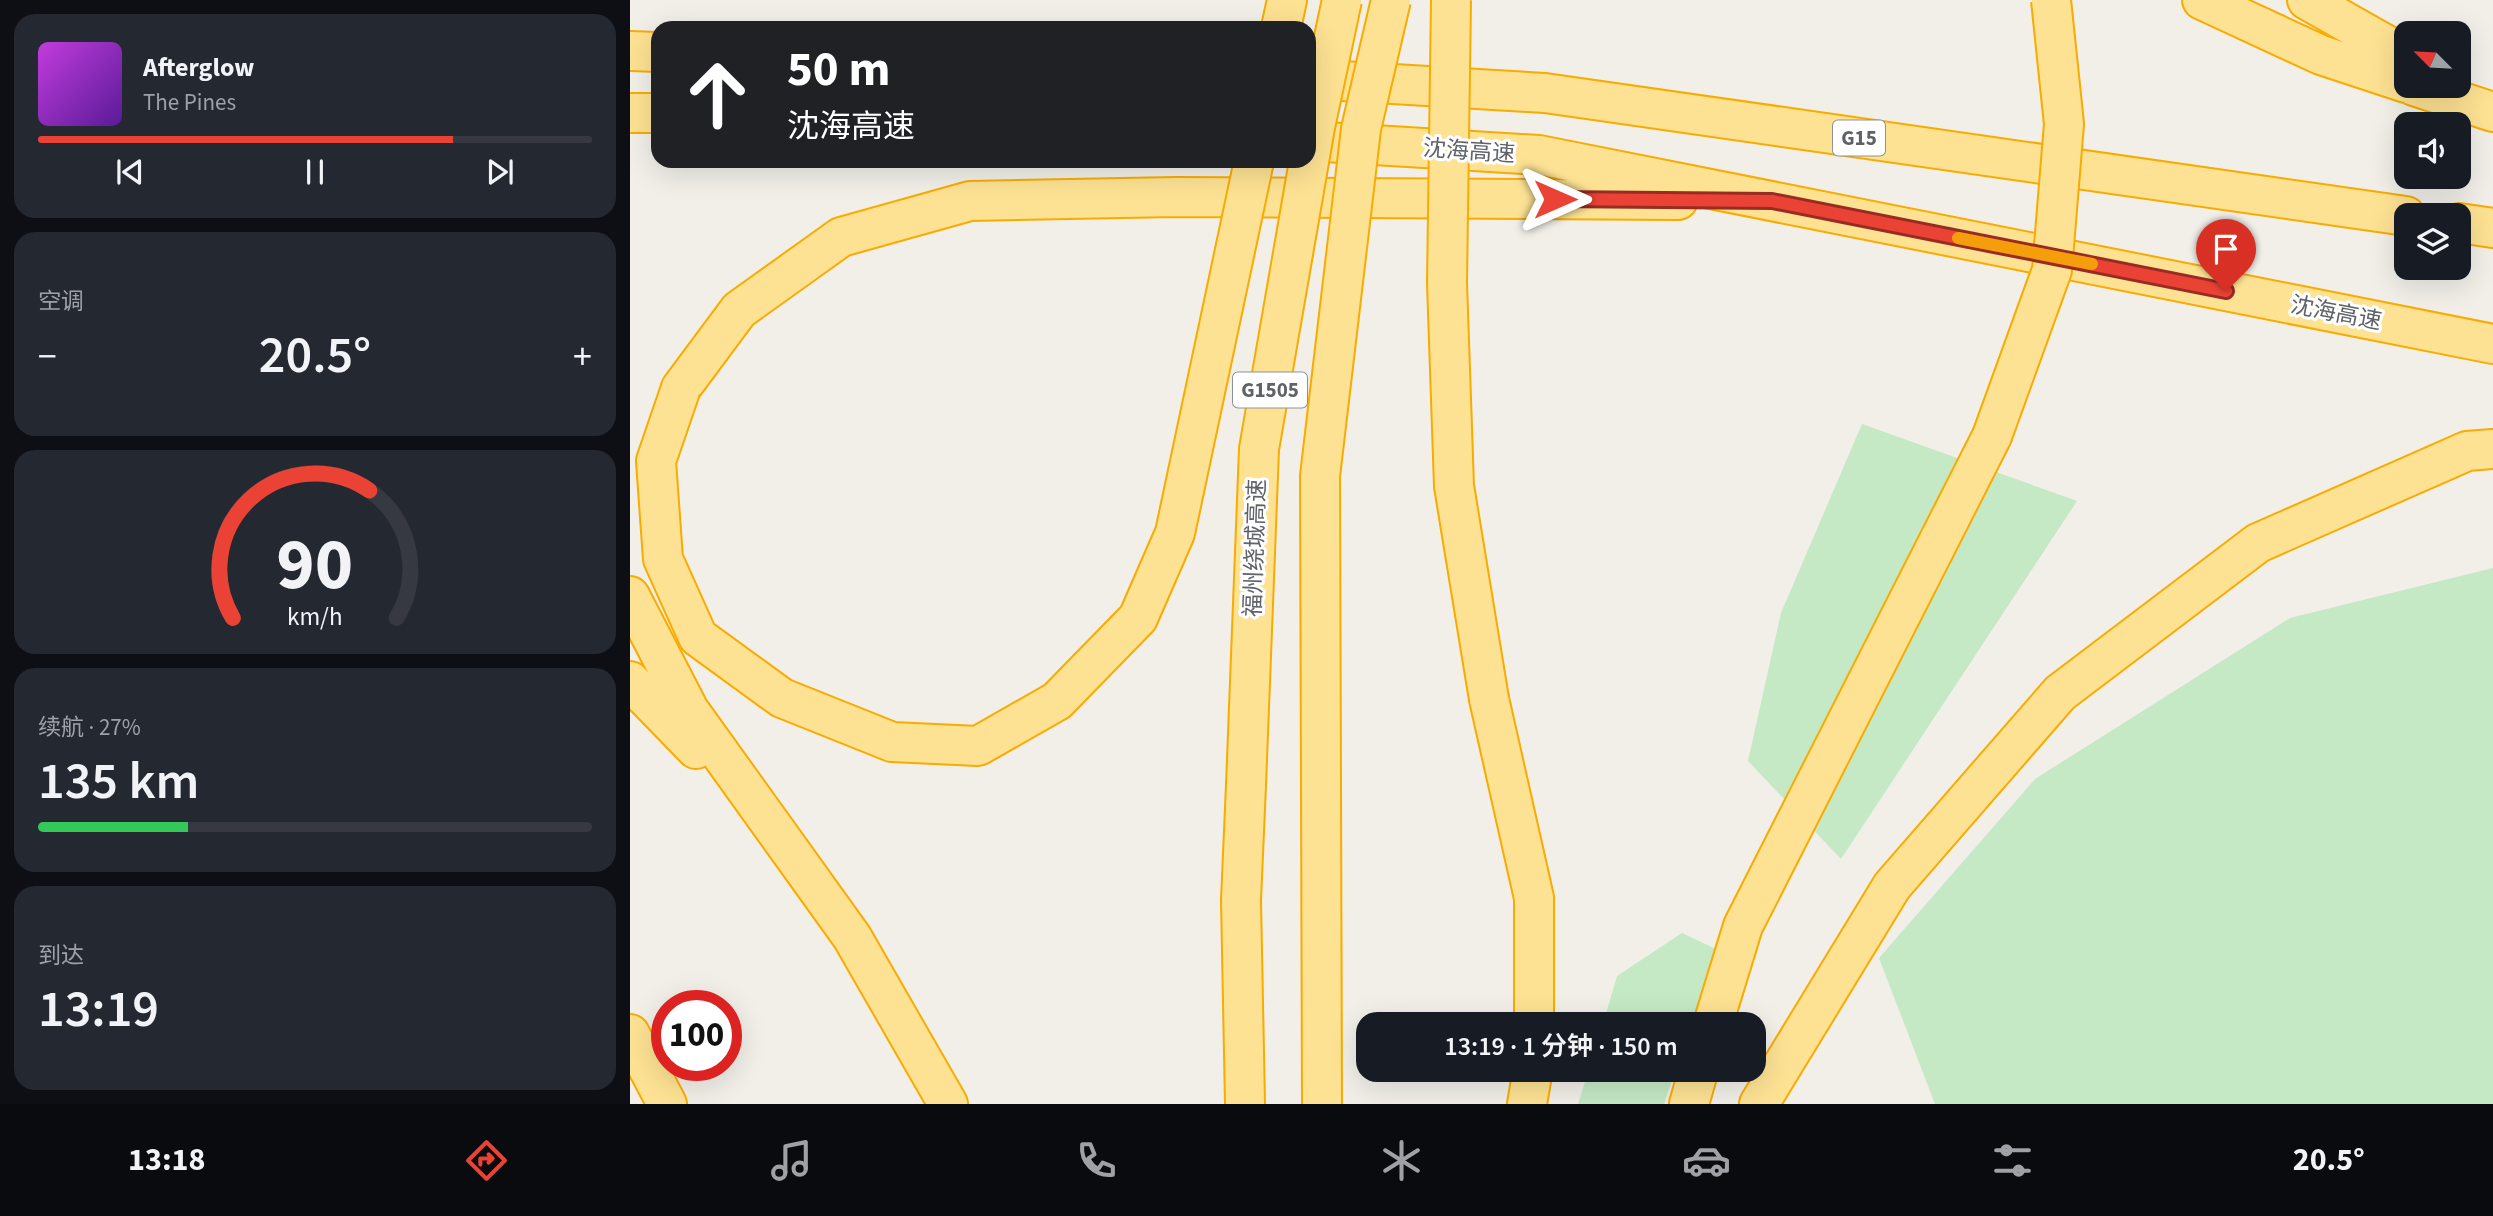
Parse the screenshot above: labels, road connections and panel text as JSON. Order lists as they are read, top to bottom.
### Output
{
  "streets": {
    "highway": [
      "G15",
      "沈海高速",
      "G1505",
      "福州绕城高速"
    ]
  },
  "north": "top left",
  "page": {
    "turn": ["50 m", "沈海高速"],
    "song": ["Afterglow", "The Pines"],
    "tile": [
      "空调",
      ["续航 · 27%", "135 km"],
      ["到达", "13:19"]
    ],
    "heat": ["−", "20.5°", "+"],
    "limit": "100",
    "trip": "13:19 · 1 分钟 · 150 m",
    "tabs": ["13:18", "20.5°"],
    "gauge": ["90", "km/h"]
  }
}
